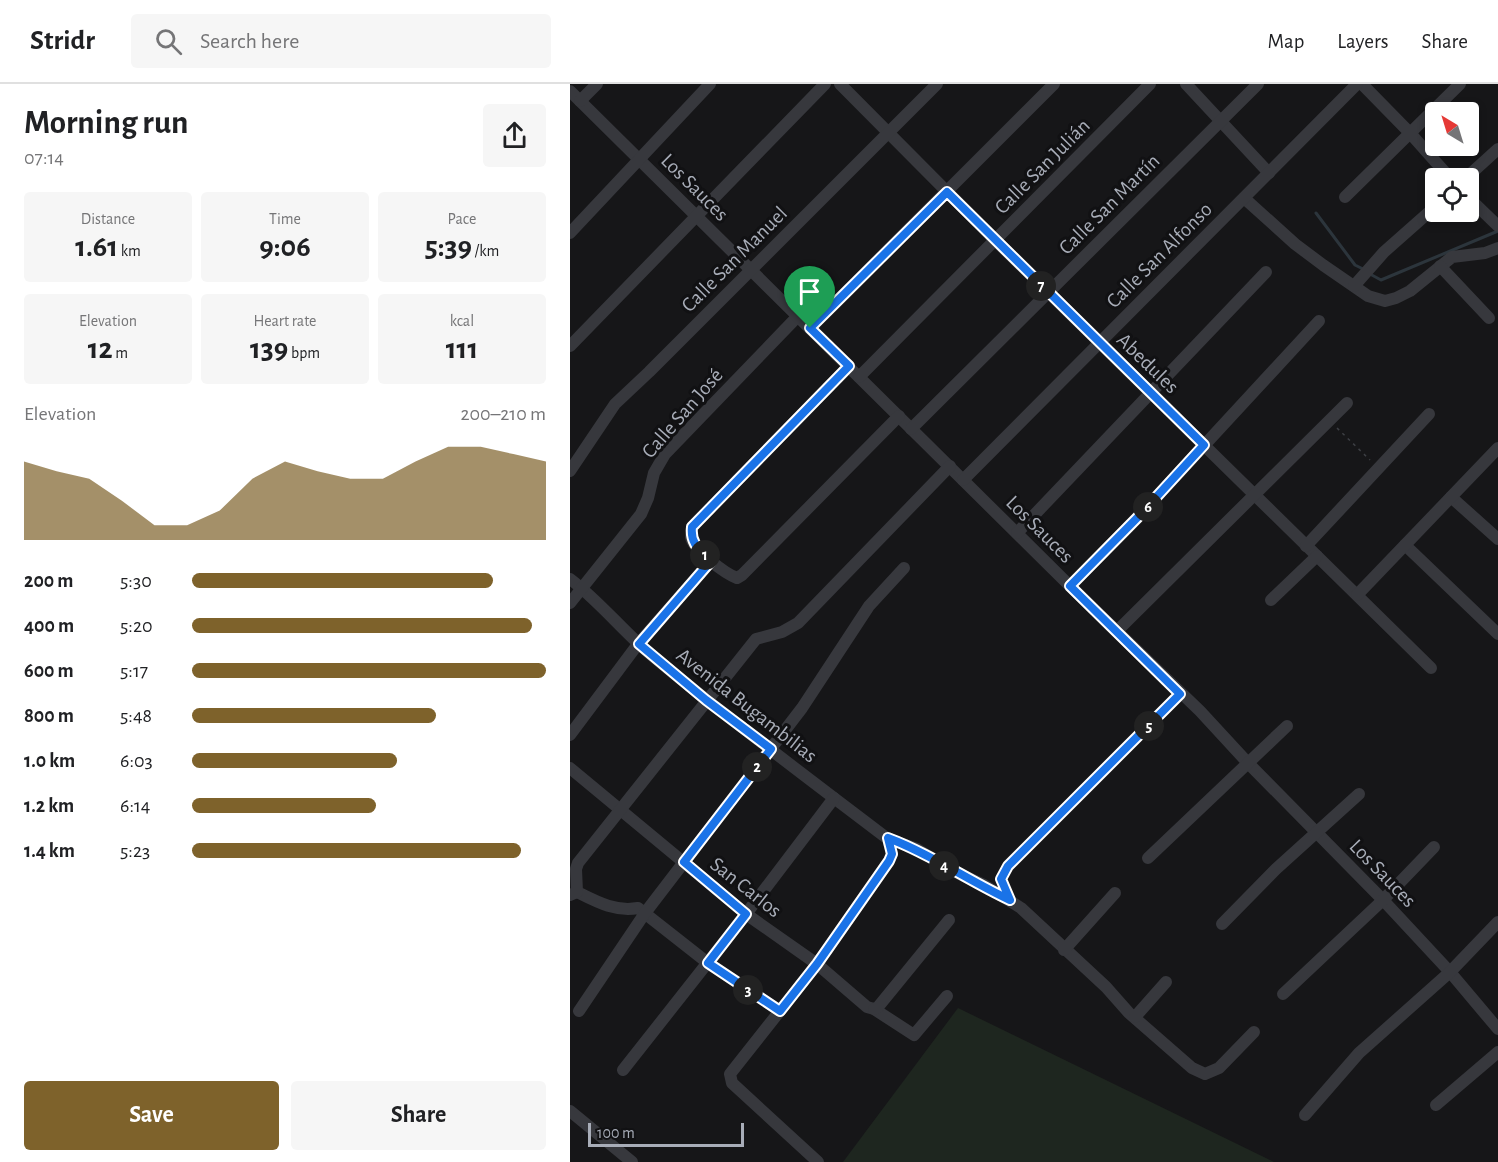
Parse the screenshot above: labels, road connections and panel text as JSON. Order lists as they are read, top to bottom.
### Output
{
  "streets": {
    "street": [
      "Calle San Julián",
      "Los Sauces",
      "Calle San Martín",
      "Calle San Alfonso",
      "Calle San Manuel",
      "Abedules",
      "Calle San José",
      "Avenida Bugambilias",
      "San Carlos"
    ]
  },
  "crossings": [
    ["Calle San Julián", "Los Sauces"],
    ["Calle San Julián", "Abedules"],
    ["Los Sauces", "Calle San Martín"],
    ["Los Sauces", "Calle San Alfonso"],
    ["Los Sauces", "Calle San Manuel"],
    ["Los Sauces", "Calle San José"],
    ["Calle San Martín", "Abedules"],
    ["Calle San Alfonso", "Abedules"],
    ["Calle San Manuel", "Abedules"],
    ["Calle San José", "Avenida Bugambilias"]
  ],
  "scale_bar": "100 m",
  "north": "top left",
  "page": {
    "header": "Stridr",
    "search": "Search here",
    "nav": ["Map", "Layers", "Share"],
    "heading": ["Morning run", "07:14"],
    "stats": [
      ["Distance", "1.61 km"],
      ["Time", "9:06"],
      ["Pace", "5:39 /km"],
      ["Elevation", "12 m"],
      ["Heart rate", "139 bpm"],
      ["kcal", "111"]
    ],
    "pins": [
      "7",
      "6",
      "1",
      "5",
      "2",
      "4",
      "3"
    ],
    "chart": ["Elevation", "200–210 m"],
    "list": [
      {
        "name": "200 m",
        "note": "5:30"
      },
      {
        "name": "400 m",
        "note": "5:20"
      },
      {
        "name": "600 m",
        "note": "5:17"
      },
      {
        "name": "800 m",
        "note": "5:48"
      },
      {
        "name": "1.0 km",
        "note": "6:03"
      },
      {
        "name": "1.2 km",
        "note": "6:14"
      },
      {
        "name": "1.4 km",
        "note": "5:23"
      }
    ],
    "buttons": ["Save", "Share"],
    "scale": "100 m"
  }
}
